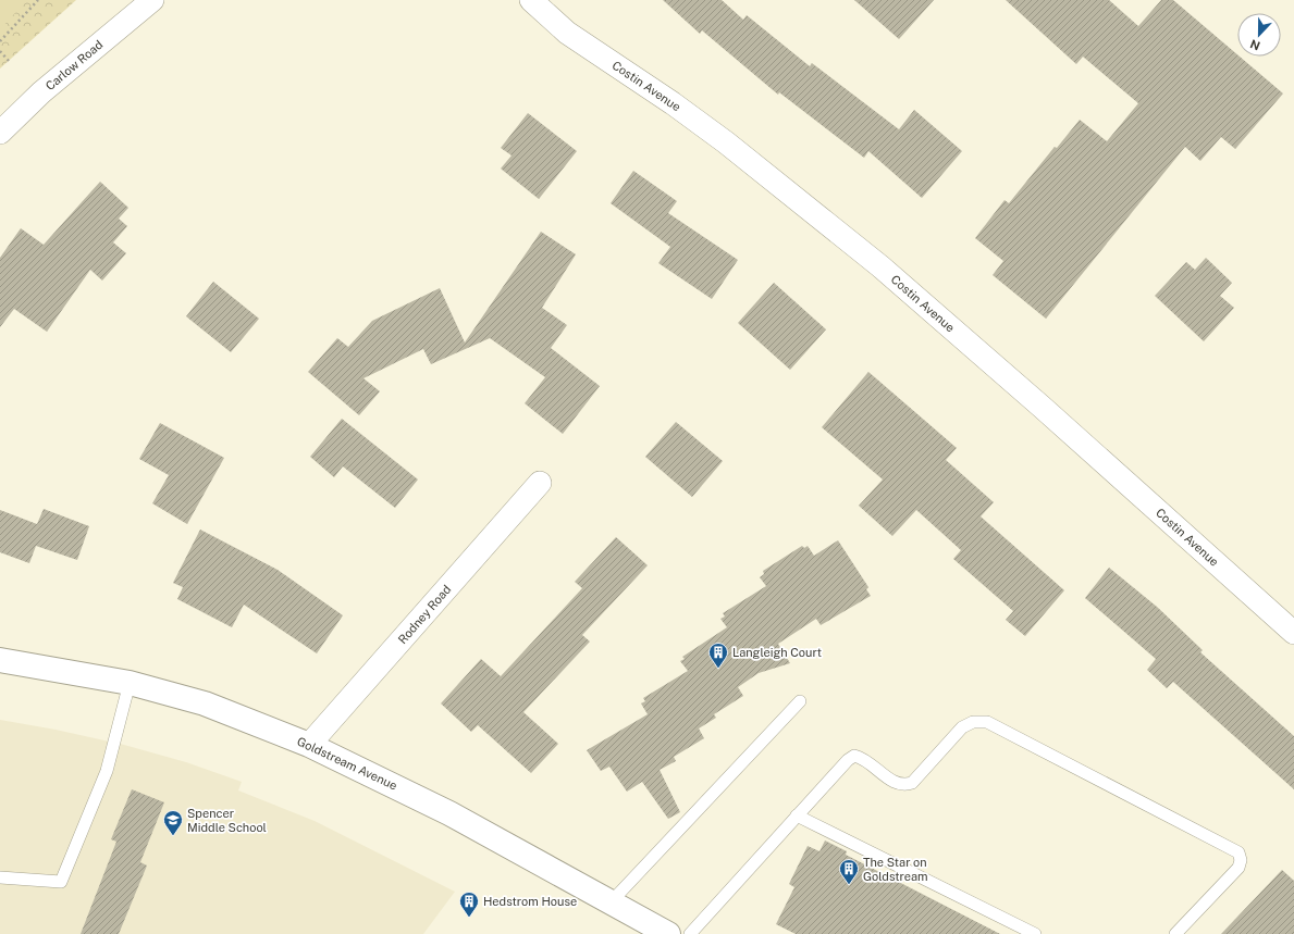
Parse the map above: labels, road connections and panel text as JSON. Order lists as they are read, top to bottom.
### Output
{
  "streets": {
    "main road": ["Goldstream Avenue"],
    "street": ["Carlow Road", "Costin Avenue", "Rodney Road"]
  },
  "crossings": [
    ["Rodney Road", "Goldstream Avenue"]
  ],
  "places": {
    "building": ["Langleigh Court", "The Star on Goldstream", "Hedstrom House"],
    "school or university": ["Spencer Middle School"]
  },
  "north": "bottom"
}
